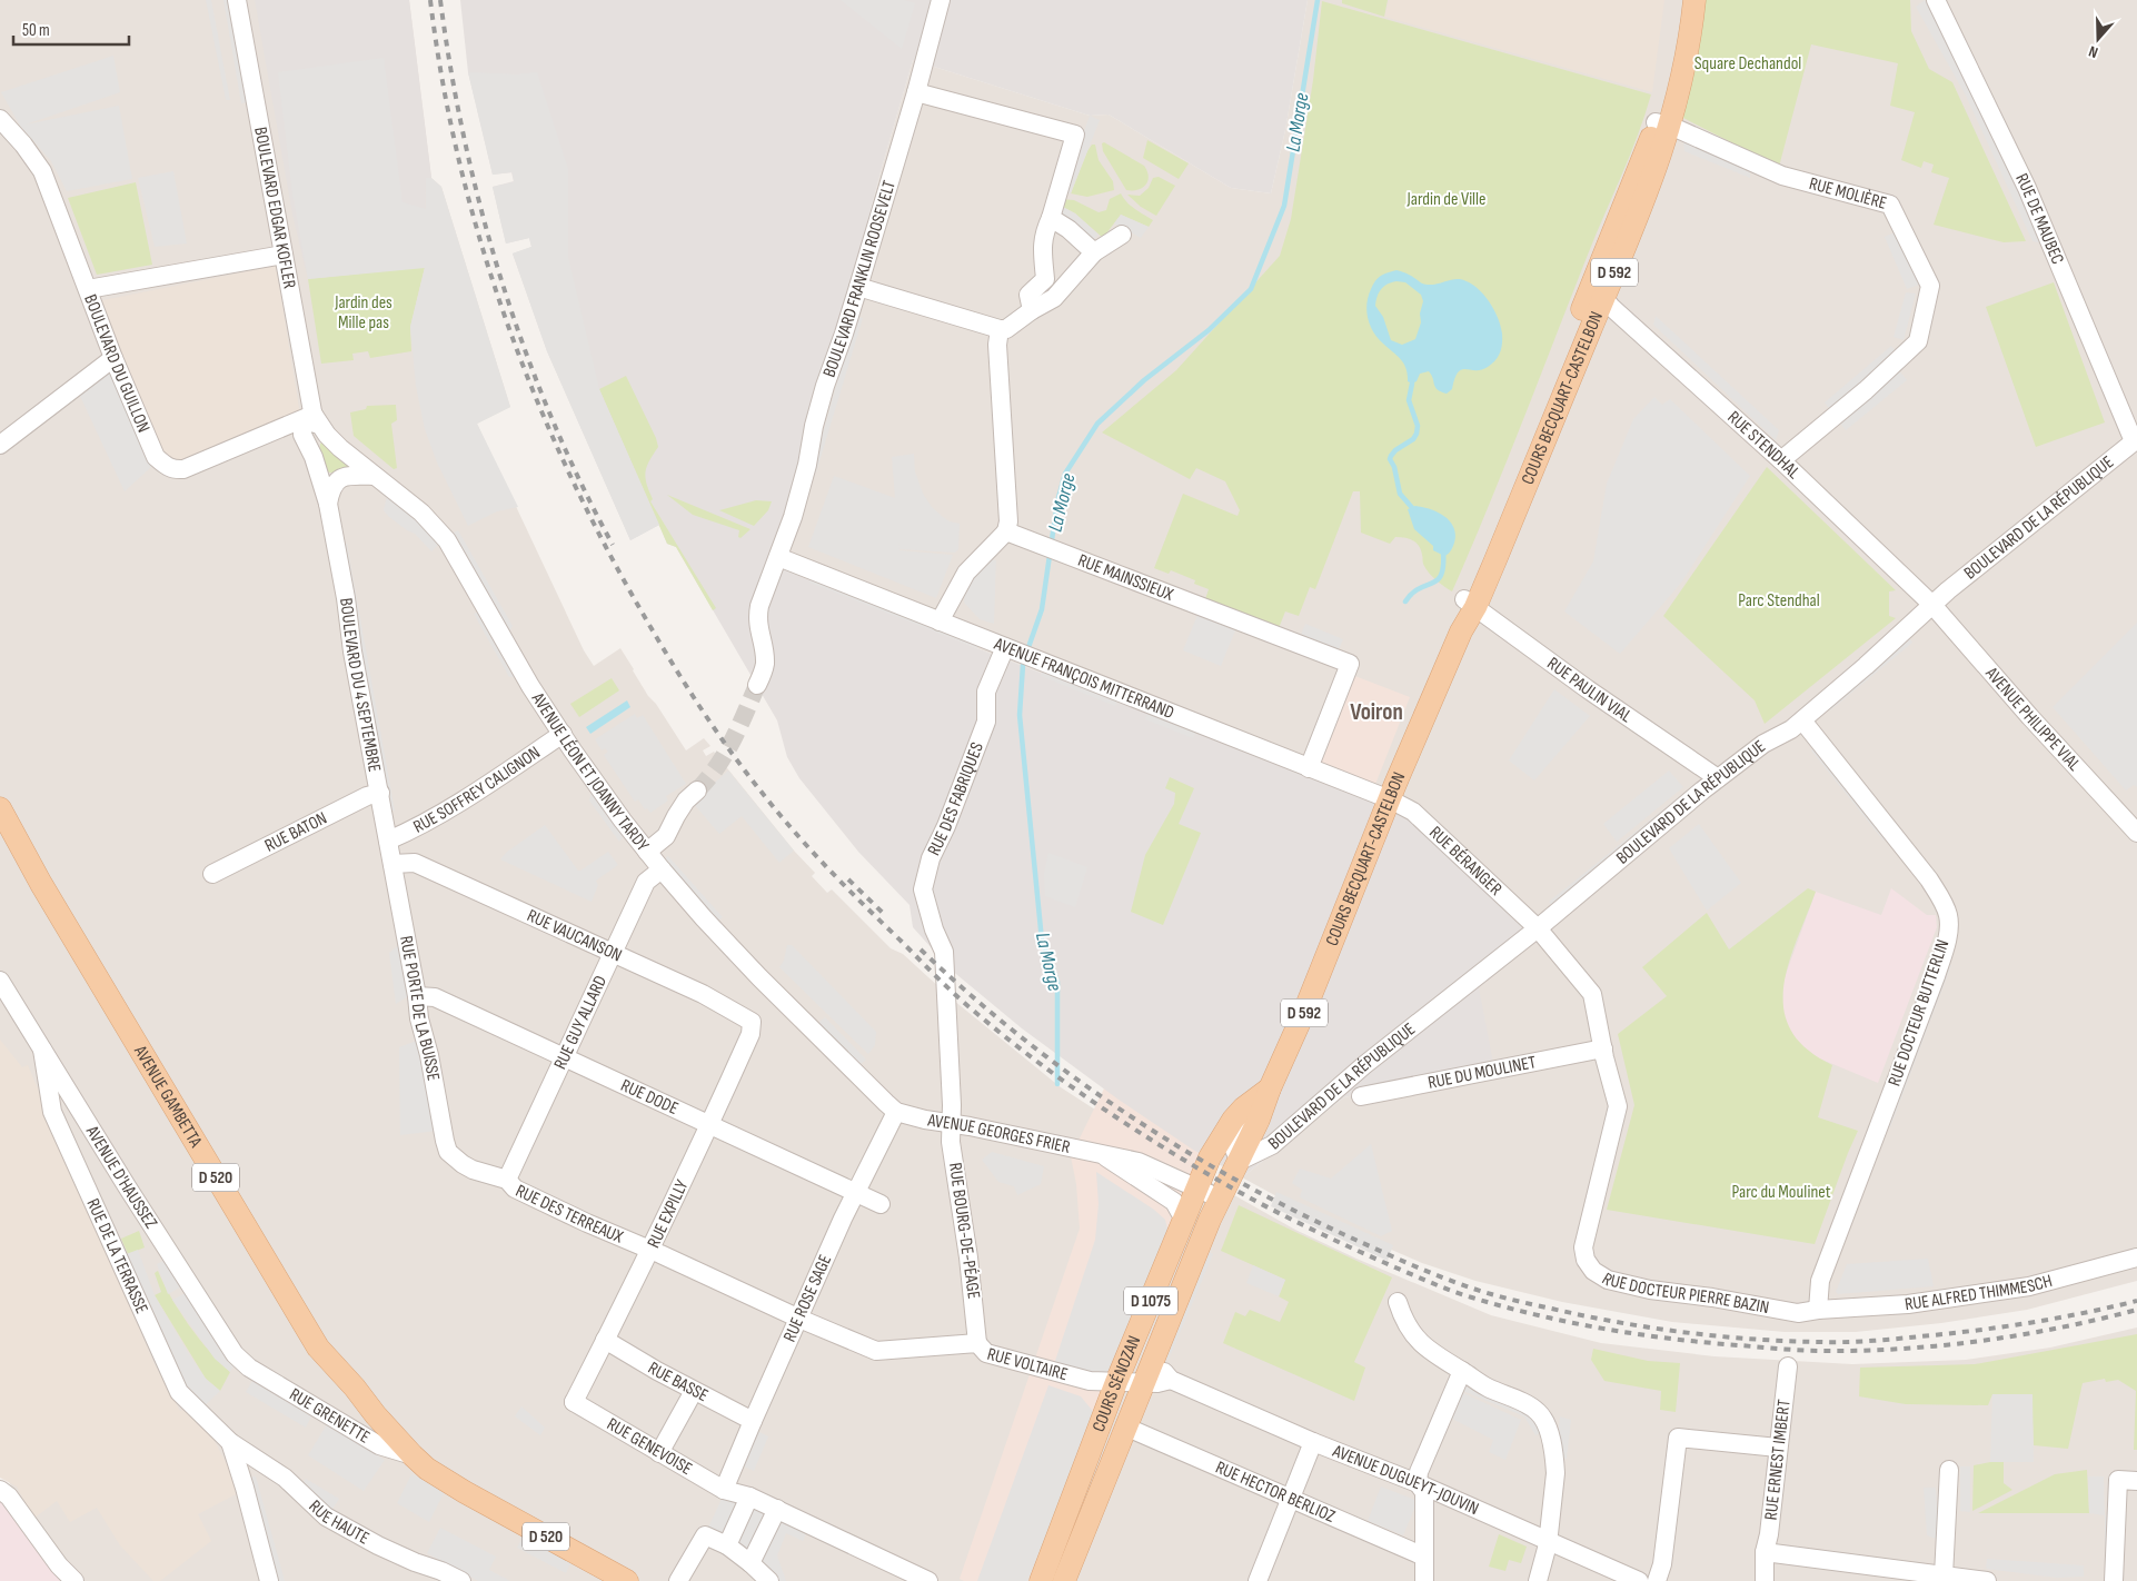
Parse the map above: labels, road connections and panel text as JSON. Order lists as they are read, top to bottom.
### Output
{
  "streets": {
    "main road": [
      "D 592",
      "COURS BECQUART-CASTELBON",
      "AVENUE GAMBETTA",
      "D 520",
      "D 1075",
      "COURS SÉNOZAN"
    ],
    "street": [
      "RUE MOLIÈRE",
      "BOULEVARD EDGAR KOFLER",
      "RUE DE MAUBEC",
      "BOULEVARD FRANKLIN ROOSEVELT",
      "BOULEVARD DU GUILLON",
      "RUE STENDHAL",
      "BOULEVARD DE LA RÉPUBLIQUE",
      "RUE MAINSSIEUX",
      "AVENUE FRANÇOIS MITTERRAND",
      "BOULEVARD DU 4 SEPTEMBRE",
      "RUE PAULIN VIAL",
      "AVENUE PHILIPPE VIAL",
      "AVENUE LÉON ET JOANNY TARDY",
      "RUE SOFFREY CALIGNON",
      "RUE DES FABRIQUES",
      "RUE BATON",
      "RUE BÉRANGER",
      "RUE VAUCANSON",
      "RUE PORTE DE LA BUISSE",
      "RUE DOCTEUR BUTTERLIN",
      "RUE GUY ALLARD",
      "RUE DU MOULINET",
      "RUE DODE",
      "AVENUE GEORGES FRIER",
      "AVENUE D'HAUSSEZ",
      "RUE DES TERREAUX",
      "RUE EXPILLY",
      "RUE BOURG-DE-PÉAGE",
      "RUE DE LA TERRASSE",
      "RUE DOCTEUR PIERRE BAZIN",
      "RUE ALFRED THIMMESCH",
      "RUE ROSE SAGE",
      "RUE VOLTAIRE",
      "RUE BASSE",
      "RUE GRENETTE",
      "RUE GENEVOISE",
      "RUE ERNEST IMBERT",
      "AVENUE DUGUEYT-JOUVIN",
      "RUE HECTOR BERLIOZ",
      "RUE HAUTE"
    ]
  },
  "crossings": [
    ["RUE MOLIÈRE", "COURS BECQUART-CASTELBON"],
    ["RUE MOLIÈRE", "RUE STENDHAL"],
    ["BOULEVARD EDGAR KOFLER", "BOULEVARD DU GUILLON"],
    ["BOULEVARD EDGAR KOFLER", "BOULEVARD DU 4 SEPTEMBRE"],
    ["BOULEVARD EDGAR KOFLER", "AVENUE LÉON ET JOANNY TARDY"],
    ["RUE DE MAUBEC", "BOULEVARD DE LA RÉPUBLIQUE"],
    ["BOULEVARD FRANKLIN ROOSEVELT", "AVENUE FRANÇOIS MITTERRAND"],
    ["BOULEVARD DU GUILLON", "BOULEVARD DU 4 SEPTEMBRE"],
    ["BOULEVARD DU GUILLON", "AVENUE LÉON ET JOANNY TARDY"],
    ["COURS BECQUART-CASTELBON", "RUE STENDHAL"],
    ["COURS BECQUART-CASTELBON", "BOULEVARD DE LA RÉPUBLIQUE"],
    ["COURS BECQUART-CASTELBON", "AVENUE FRANÇOIS MITTERRAND"],
    ["COURS BECQUART-CASTELBON", "RUE PAULIN VIAL"],
    ["COURS BECQUART-CASTELBON", "RUE BÉRANGER"],
    ["COURS BECQUART-CASTELBON", "AVENUE GEORGES FRIER"],
    ["COURS BECQUART-CASTELBON", "COURS SÉNOZAN"],
    ["RUE STENDHAL", "BOULEVARD DE LA RÉPUBLIQUE"],
    ["RUE STENDHAL", "AVENUE PHILIPPE VIAL"],
    ["BOULEVARD DE LA RÉPUBLIQUE", "RUE PAULIN VIAL"],
    ["BOULEVARD DE LA RÉPUBLIQUE", "AVENUE PHILIPPE VIAL"],
    ["BOULEVARD DE LA RÉPUBLIQUE", "RUE BÉRANGER"],
    ["BOULEVARD DE LA RÉPUBLIQUE", "RUE DOCTEUR BUTTERLIN"],
    ["BOULEVARD DE LA RÉPUBLIQUE", "RUE DOCTEUR PIERRE BAZIN"],
    ["RUE MAINSSIEUX", "AVENUE FRANÇOIS MITTERRAND"],
    ["AVENUE FRANÇOIS MITTERRAND", "RUE DES FABRIQUES"],
    ["AVENUE FRANÇOIS MITTERRAND", "RUE BÉRANGER"],
    ["BOULEVARD DU 4 SEPTEMBRE", "AVENUE LÉON ET JOANNY TARDY"],
    ["BOULEVARD DU 4 SEPTEMBRE", "RUE SOFFREY CALIGNON"],
    ["BOULEVARD DU 4 SEPTEMBRE", "RUE BATON"],
    ["BOULEVARD DU 4 SEPTEMBRE", "RUE VAUCANSON"],
    ["BOULEVARD DU 4 SEPTEMBRE", "RUE PORTE DE LA BUISSE"],
    ["AVENUE LÉON ET JOANNY TARDY", "RUE SOFFREY CALIGNON"],
    ["AVENUE LÉON ET JOANNY TARDY", "RUE GUY ALLARD"],
    ["AVENUE LÉON ET JOANNY TARDY", "AVENUE GEORGES FRIER"],
    ["AVENUE LÉON ET JOANNY TARDY", "RUE ROSE SAGE"],
    ["RUE DES FABRIQUES", "RUE BOURG-DE-PÉAGE"],
    ["RUE BÉRANGER", "RUE DOCTEUR PIERRE BAZIN"],
    ["RUE VAUCANSON", "RUE PORTE DE LA BUISSE"],
    ["RUE VAUCANSON", "RUE GUY ALLARD"],
    ["RUE VAUCANSON", "RUE EXPILLY"],
    ["RUE PORTE DE LA BUISSE", "RUE DODE"],
    ["RUE PORTE DE LA BUISSE", "RUE DES TERREAUX"],
    ["RUE DOCTEUR BUTTERLIN", "RUE DOCTEUR PIERRE BAZIN"],
    ["RUE DOCTEUR BUTTERLIN", "RUE ALFRED THIMMESCH"],
    ["RUE GUY ALLARD", "RUE DODE"],
    ["RUE GUY ALLARD", "RUE DES TERREAUX"],
    ["RUE DU MOULINET", "RUE DOCTEUR PIERRE BAZIN"],
    ["AVENUE GAMBETTA", "RUE GRENETTE"],
    ["RUE DODE", "RUE EXPILLY"],
    ["RUE DODE", "RUE ROSE SAGE"],
    ["AVENUE GEORGES FRIER", "RUE BOURG-DE-PÉAGE"],
    ["AVENUE GEORGES FRIER", "RUE ROSE SAGE"],
    ["AVENUE GEORGES FRIER", "COURS SÉNOZAN"],
    ["AVENUE D'HAUSSEZ", "RUE DE LA TERRASSE"],
    ["AVENUE D'HAUSSEZ", "RUE GRENETTE"],
    ["RUE DES TERREAUX", "RUE EXPILLY"],
    ["RUE DES TERREAUX", "RUE ROSE SAGE"],
    ["RUE DES TERREAUX", "RUE VOLTAIRE"],
    ["RUE EXPILLY", "RUE BASSE"],
    ["RUE EXPILLY", "RUE GENEVOISE"],
    ["RUE BOURG-DE-PÉAGE", "RUE VOLTAIRE"],
    ["RUE DE LA TERRASSE", "RUE HAUTE"],
    ["RUE DOCTEUR PIERRE BAZIN", "RUE ALFRED THIMMESCH"],
    ["RUE ROSE SAGE", "RUE BASSE"],
    ["RUE ROSE SAGE", "RUE GENEVOISE"],
    ["RUE VOLTAIRE", "COURS SÉNOZAN"],
    ["RUE VOLTAIRE", "AVENUE DUGUEYT-JOUVIN"],
    ["COURS SÉNOZAN", "AVENUE DUGUEYT-JOUVIN"],
    ["COURS SÉNOZAN", "RUE HECTOR BERLIOZ"]
  ],
  "districts": ["Voiron"],
  "water": ["La Morge"],
  "parks": [
    "Square Dechandol",
    "Jardin de Ville",
    "Jardin des Mille pas",
    "Parc Stendhal",
    "Parc du Moulinet"
  ],
  "scale_bar": "50 m",
  "north": "bottom"
}
